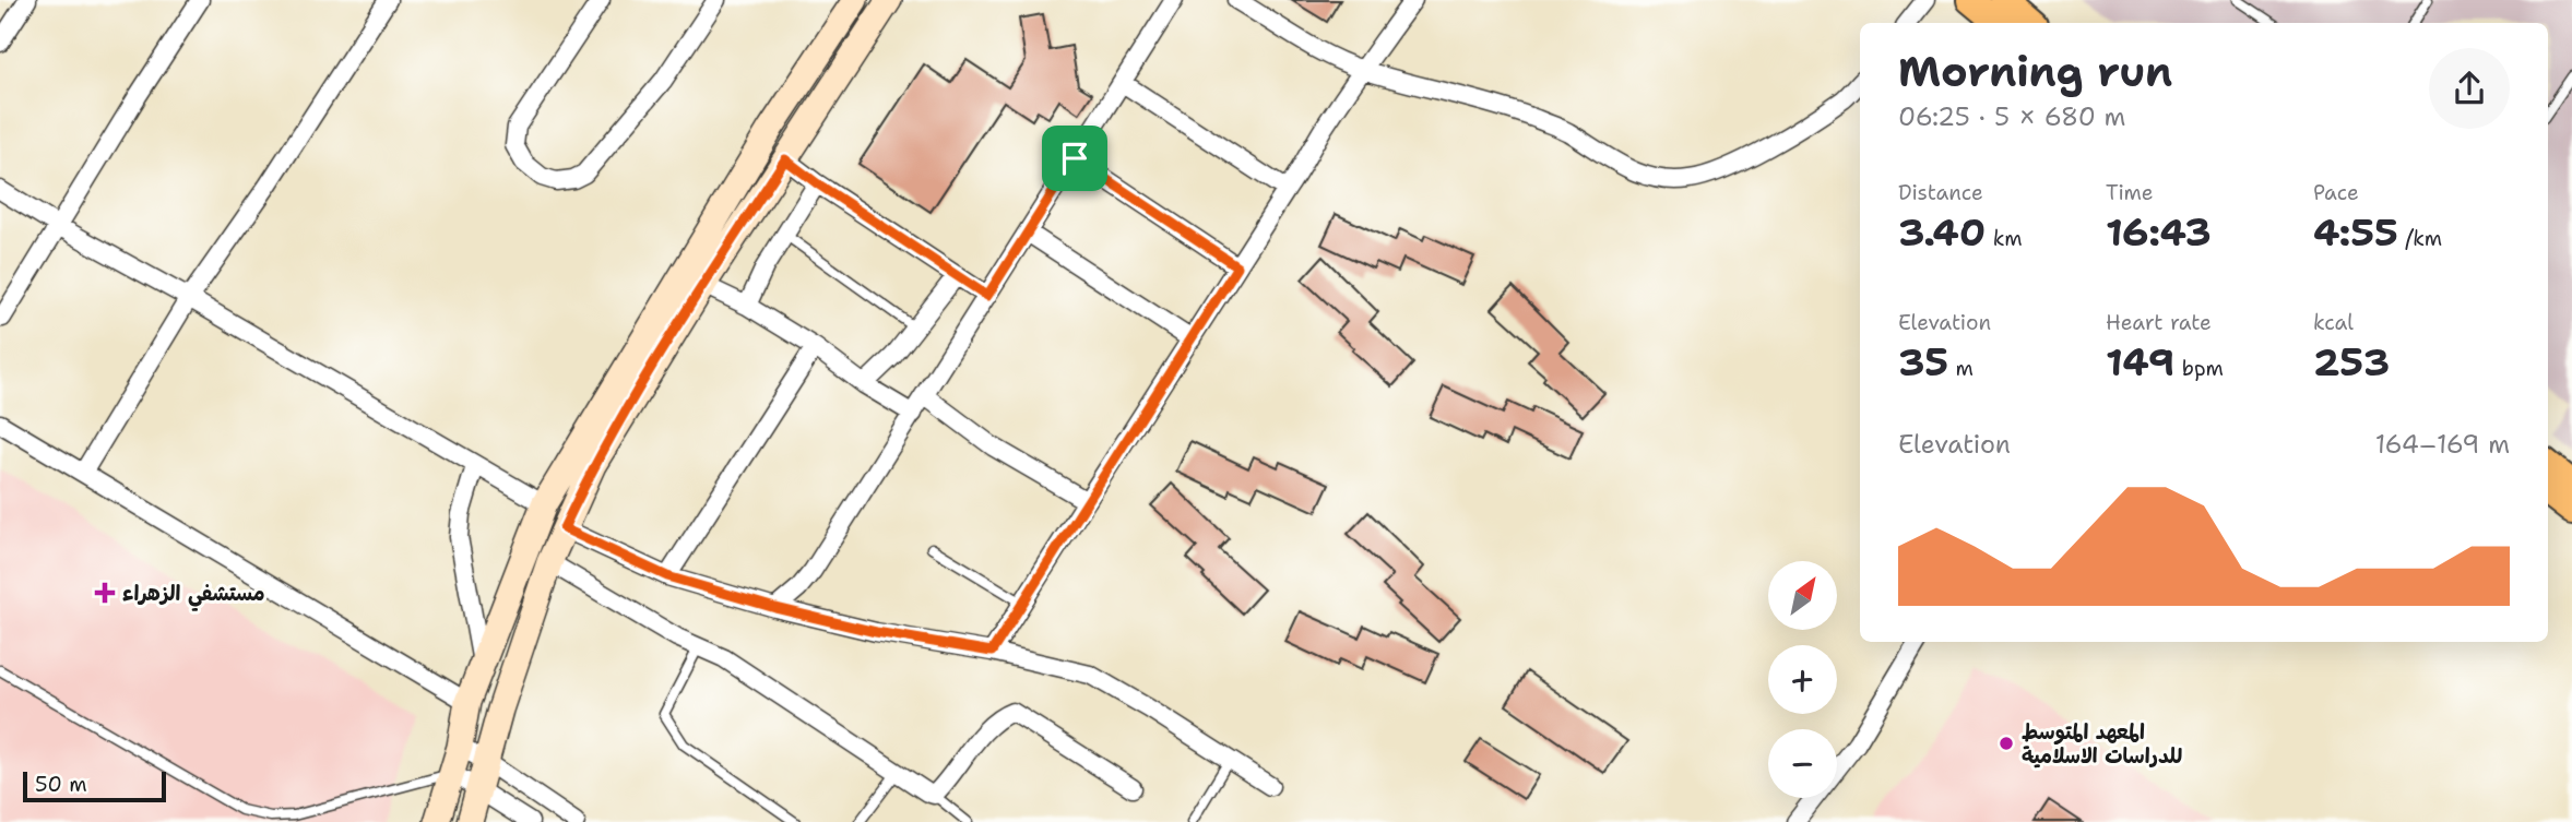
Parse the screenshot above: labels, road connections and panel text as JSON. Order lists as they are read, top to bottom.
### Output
{
  "places": {
    "health": ["مستشفي الزهراء"],
    "other": ["المعهد المتوسط للدراسات الاسلامية"]
  },
  "scale_bar": "50 m",
  "north": "top right",
  "page": {
    "heading": ["Morning run", "06:25 · 5 × 680 m"],
    "stats": [
      ["Distance", "3.40 km"],
      ["Time", "16:43"],
      ["Pace", "4:55 /km"],
      ["Elevation", "35 m"],
      ["Heart rate", "149 bpm"],
      ["kcal", "253"]
    ],
    "chart": ["Elevation", "164–169 m"],
    "map_buttons": ["+", "−"],
    "scale": "50 m"
  }
}
